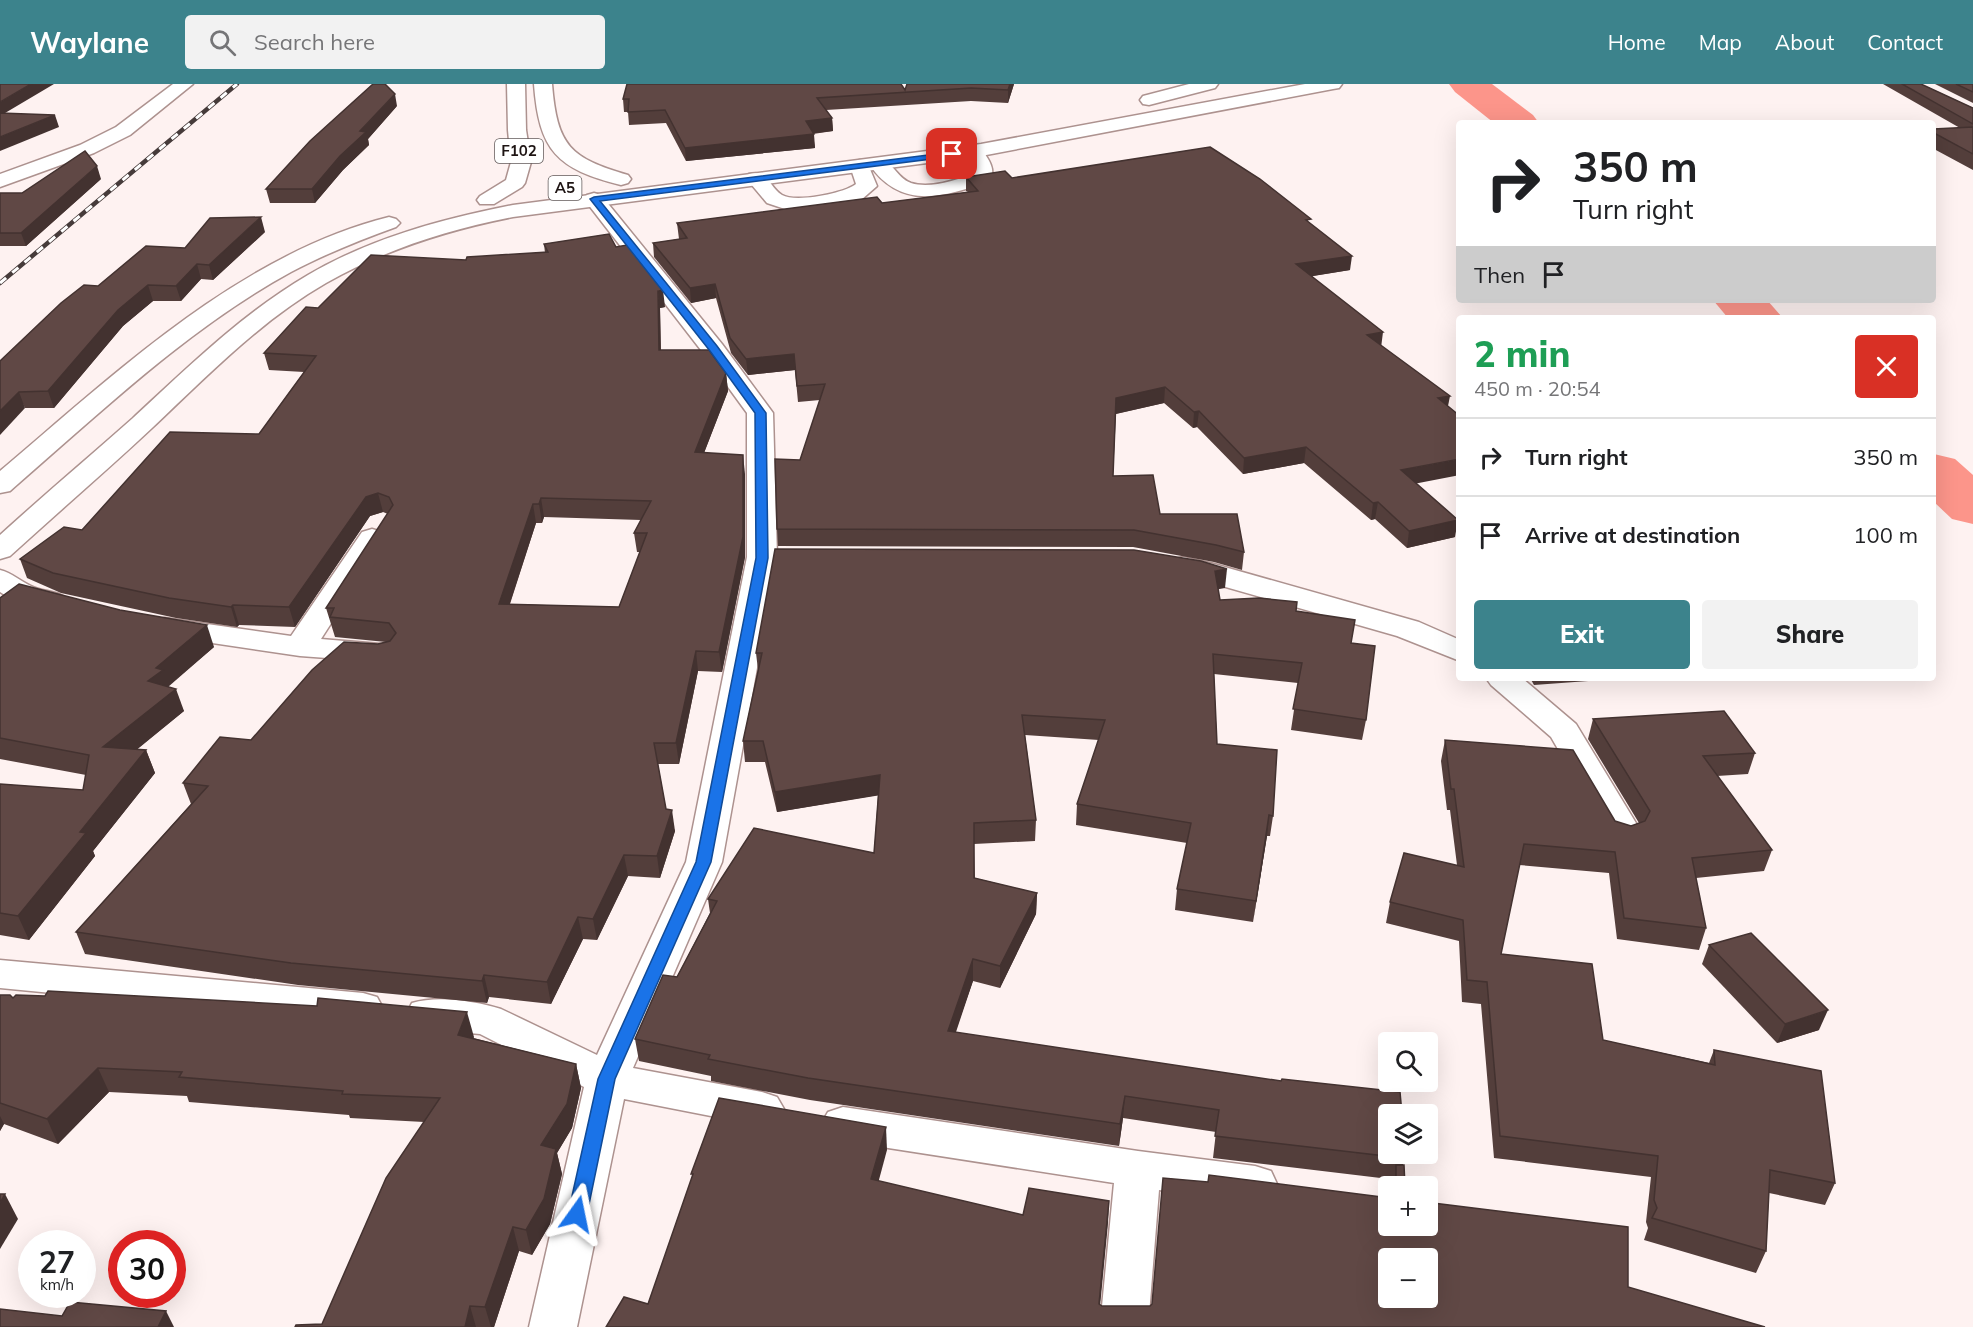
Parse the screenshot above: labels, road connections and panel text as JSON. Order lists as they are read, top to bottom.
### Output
{
  "streets": {
    "main road": ["F102", "A5"]
  },
  "crossings": [
    ["F102", "A5"]
  ],
  "page": {
    "header": "Waylane",
    "search": "Search here",
    "nav": [
      "Home",
      "Map",
      "About",
      "Contact"
    ],
    "turn": ["350 m", "Turn right"],
    "then": "Then",
    "heading": ["2 min", "450 m · 20:54"],
    "list": [
      {
        "name": "Turn right",
        "value": "350 m"
      },
      {
        "name": "Arrive at destination",
        "value": "100 m"
      }
    ],
    "buttons": ["Exit", "Share"],
    "map_buttons": ["+", "−"],
    "speed": "27 km/h",
    "limit": "30"
  }
}
